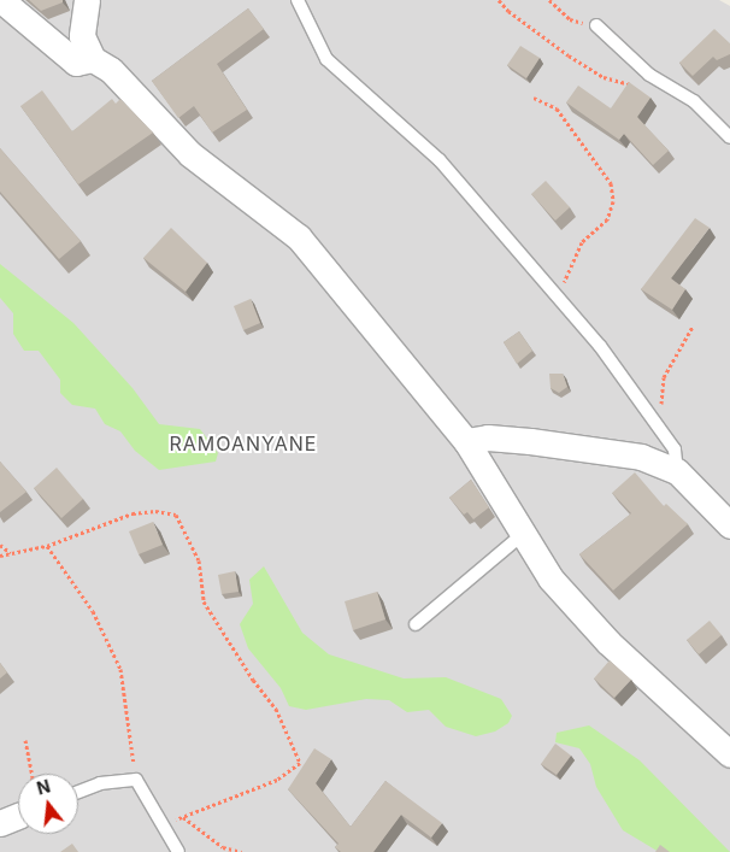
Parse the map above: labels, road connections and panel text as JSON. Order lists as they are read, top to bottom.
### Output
{
  "districts": ["RAMOANYANE"],
  "north": "top"
}
